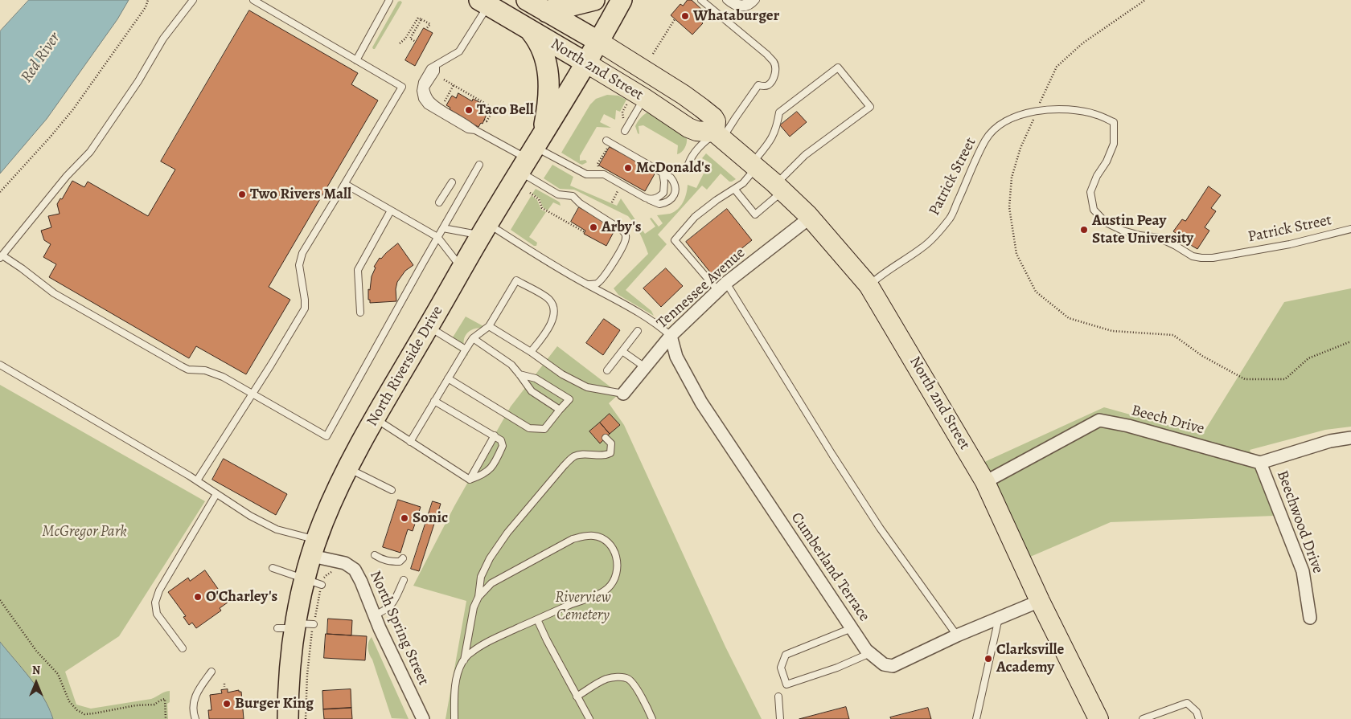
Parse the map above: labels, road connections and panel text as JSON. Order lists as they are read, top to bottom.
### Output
{
  "streets": {
    "highway": ["North 2nd Street", "North Riverside Drive"],
    "street": [
      "Tennessee Avenue",
      "Beech Drive",
      "Beechwood Drive",
      "Cumberland Terrace",
      "North Spring Street"
    ],
    "lane": ["Patrick Street"]
  },
  "crossings": [
    ["North 2nd Street", "Patrick Street"],
    ["North 2nd Street", "Tennessee Avenue"],
    ["North 2nd Street", "North Riverside Drive"],
    ["North 2nd Street", "Beech Drive"],
    ["North 2nd Street", "Cumberland Terrace"],
    ["Tennessee Avenue", "Cumberland Terrace"],
    ["North Riverside Drive", "North Spring Street"],
    ["Beech Drive", "Beechwood Drive"]
  ],
  "water": ["Red River"],
  "parks": ["McGregor Park", "Riverview Cemetery"],
  "places": [
    "Whataburger",
    "Taco Bell",
    "McDonald's",
    "Two Rivers Mall",
    "Arby's",
    "Austin Peay State University",
    "Sonic",
    "O'Charley's",
    "Clarksville Academy",
    "Burger King"
  ],
  "north": "top"
}
